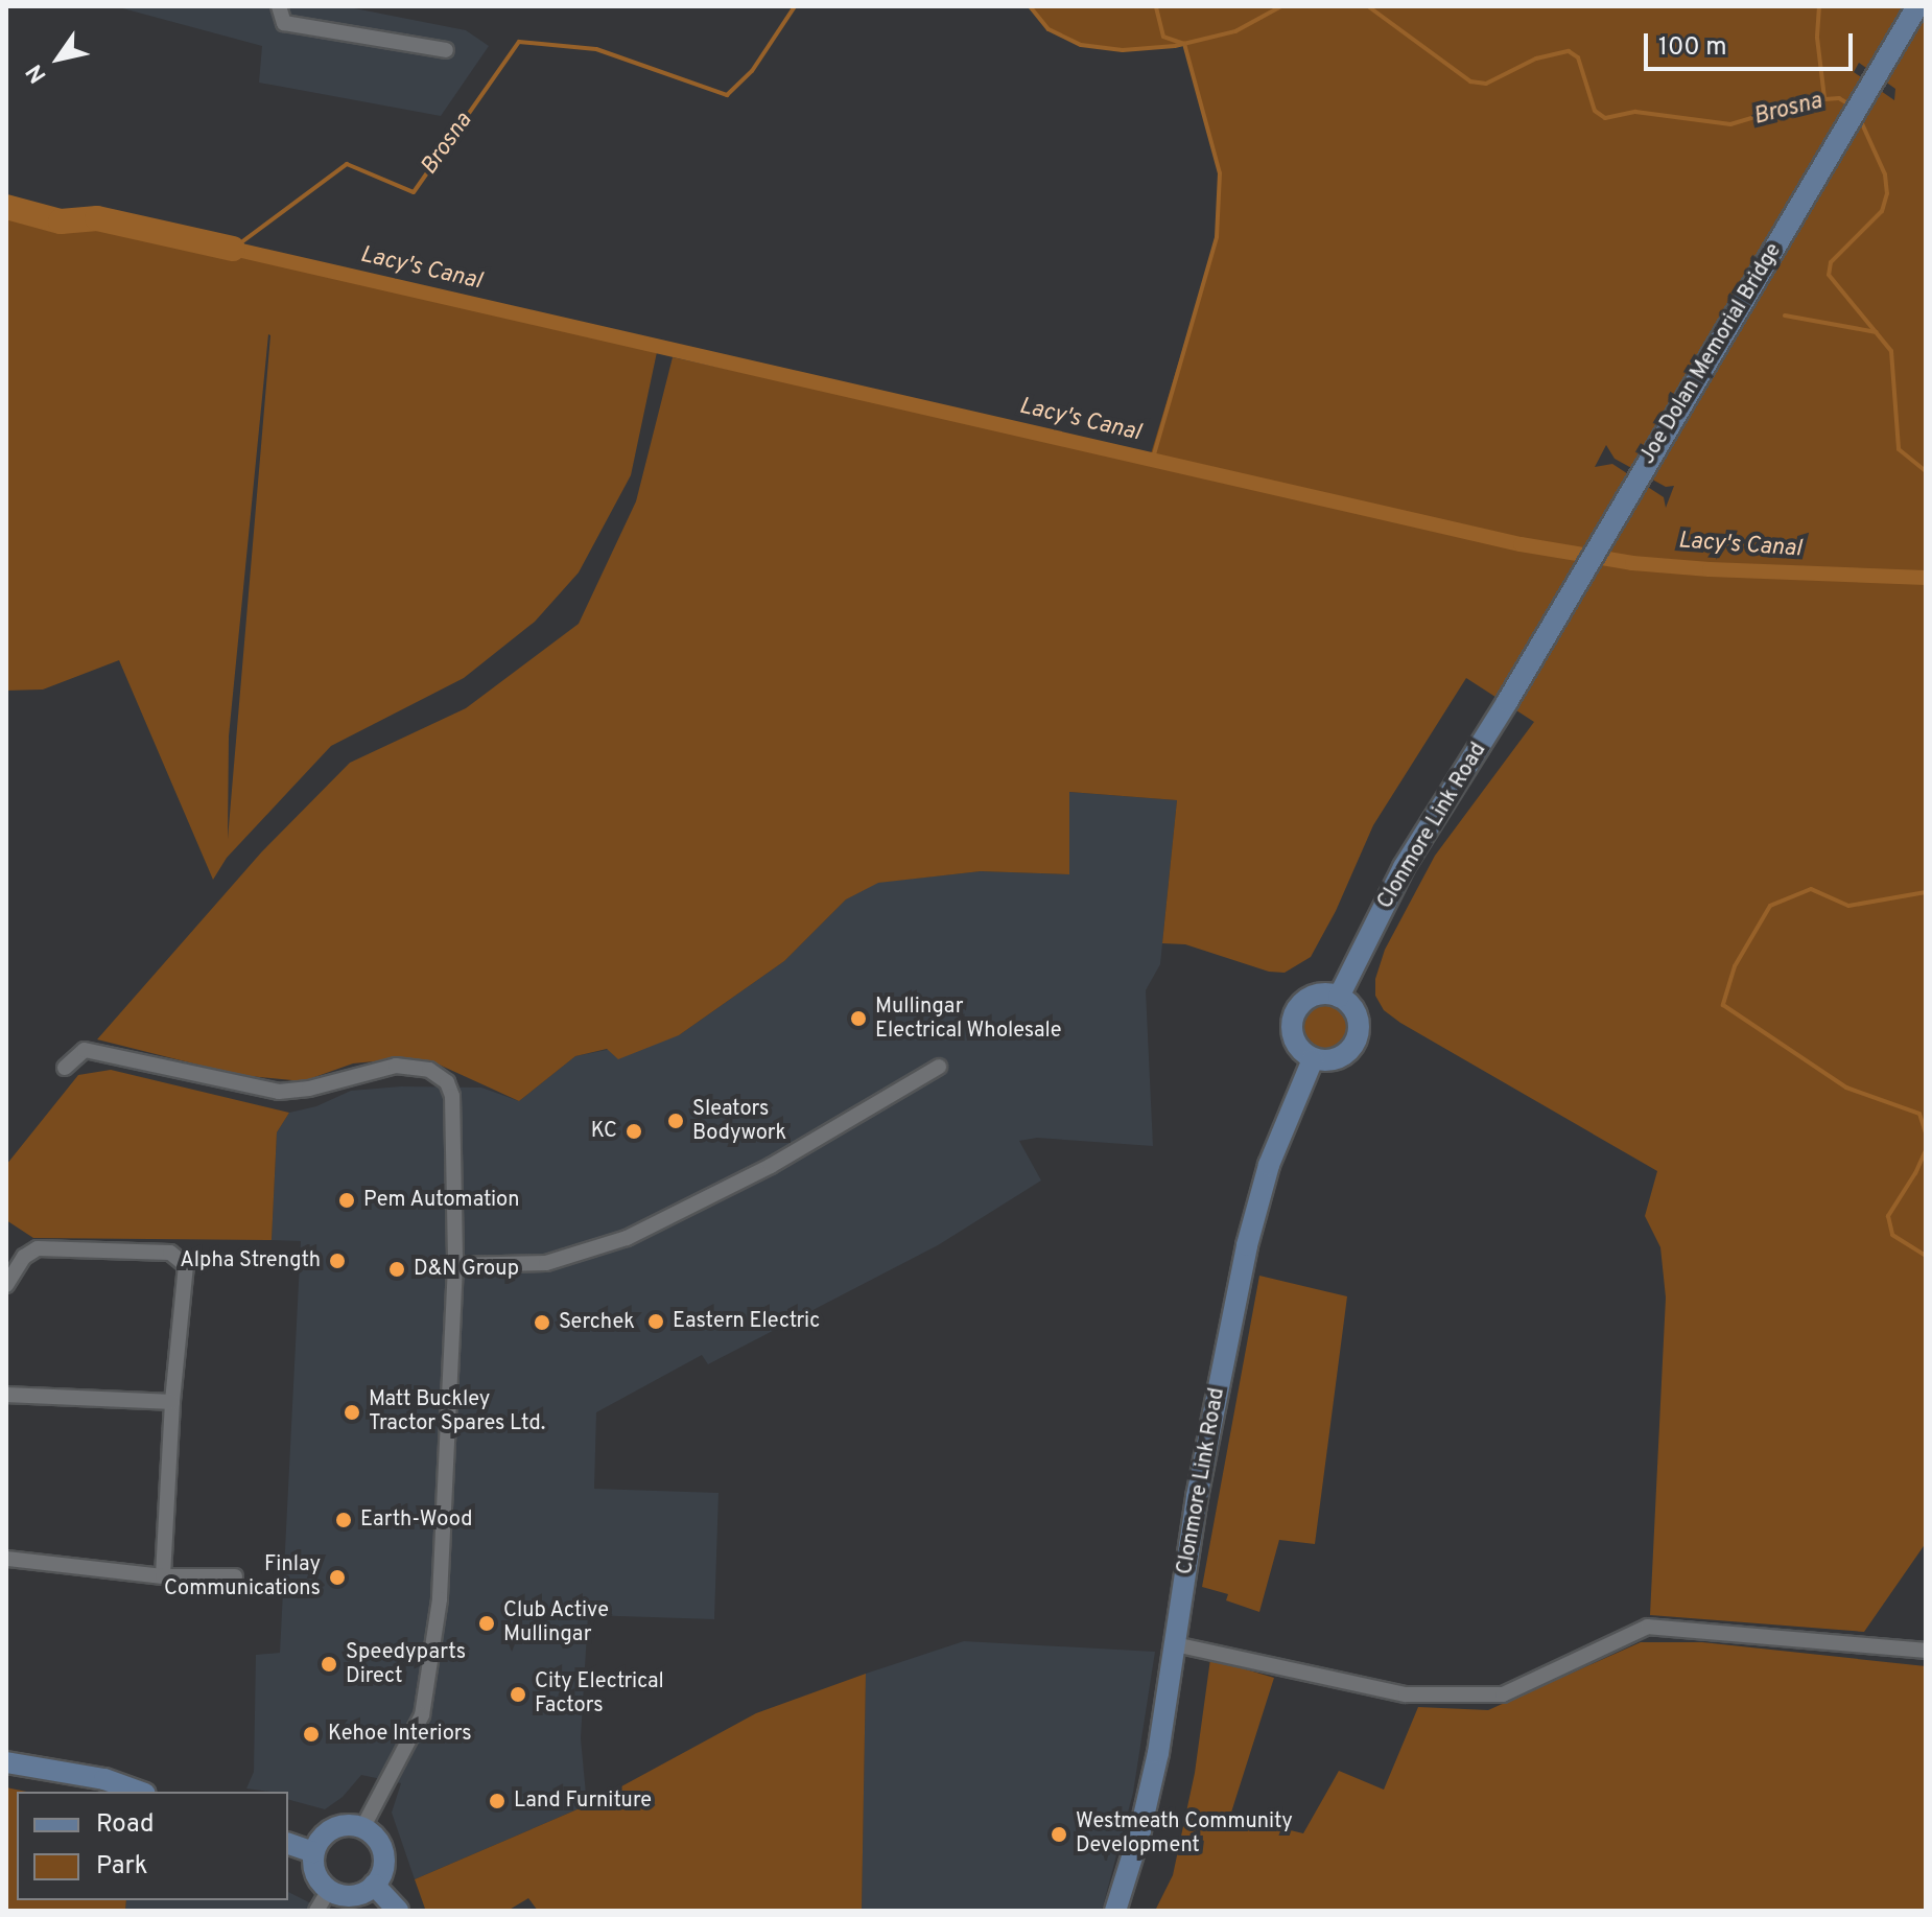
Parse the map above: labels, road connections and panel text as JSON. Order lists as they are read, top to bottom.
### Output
{
  "streets": {
    "main road": ["Joe Dolan Memorial Bridge", "Clonmore Link Road"]
  },
  "crossings": [
    ["Joe Dolan Memorial Bridge", "Clonmore Link Road"]
  ],
  "water": ["Brosna", "Lacy's Canal"],
  "places": [
    "Mullingar Electrical Wholesale",
    "Sleators Bodywork",
    "KC",
    "Pem Automation",
    "Alpha Strength",
    "D&N Group",
    "Eastern Electric",
    "Serchek",
    "Matt Buckley Tractor Spares Ltd.",
    "Earth-Wood",
    "Finlay Communications",
    "Club Active Mullingar",
    "Speedyparts Direct",
    "City Electrical Factors",
    "Kehoe Interiors",
    "Land Furniture",
    "Westmeath Community Development"
  ],
  "legend": ["Road", "Park"],
  "scale_bar": "100 m",
  "north": "bottom left"
}
